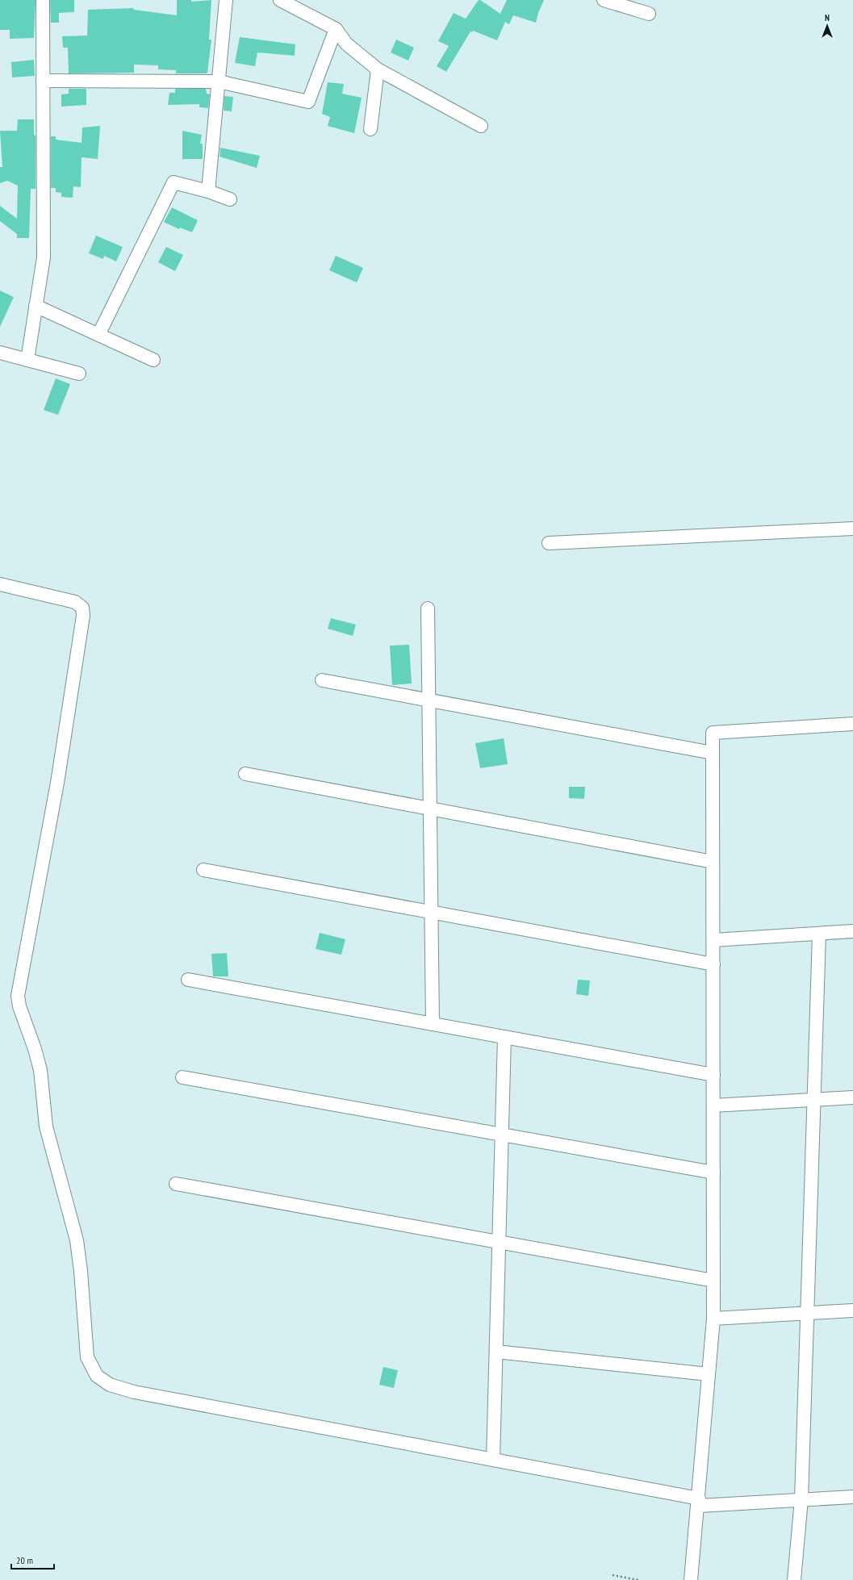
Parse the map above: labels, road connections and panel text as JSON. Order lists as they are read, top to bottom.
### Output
{
  "scale_bar": "20 m",
  "north": "top"
}
